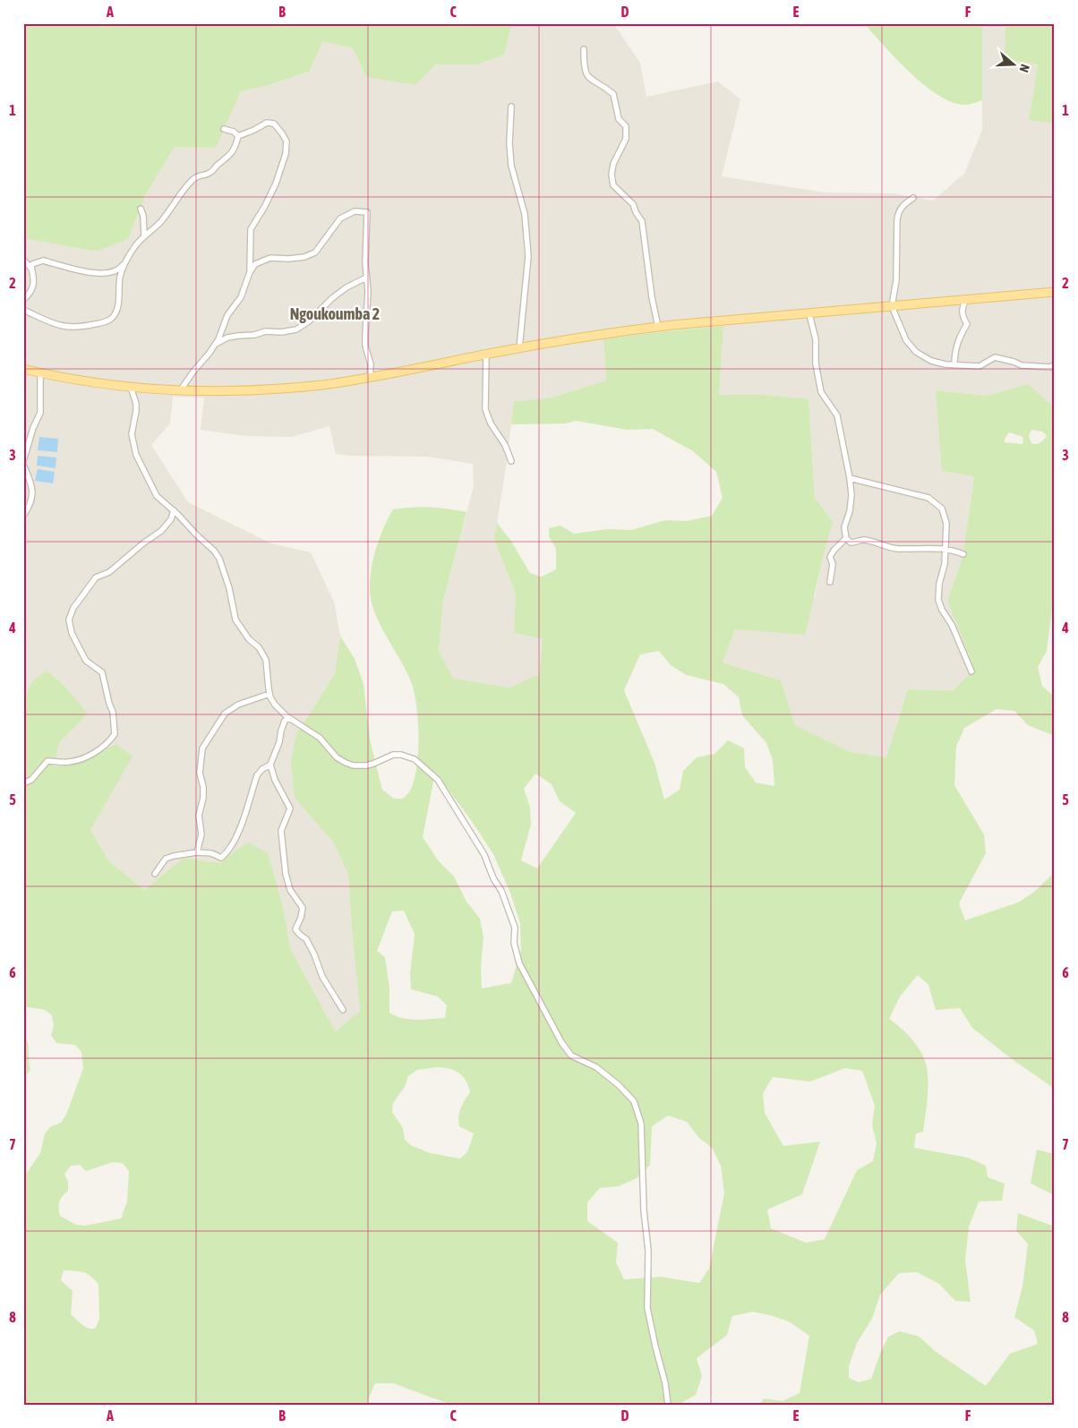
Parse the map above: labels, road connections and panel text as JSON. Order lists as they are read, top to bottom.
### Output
{
  "districts": ["Ngoukoumba 2"],
  "north": "right",
  "grid": {
    "columns": [
      "A",
      "B",
      "C",
      "D",
      "E",
      "F"
    ],
    "rows": [
      "1",
      "2",
      "3",
      "4",
      "5",
      "6",
      "7",
      "8"
    ]
  }
}
